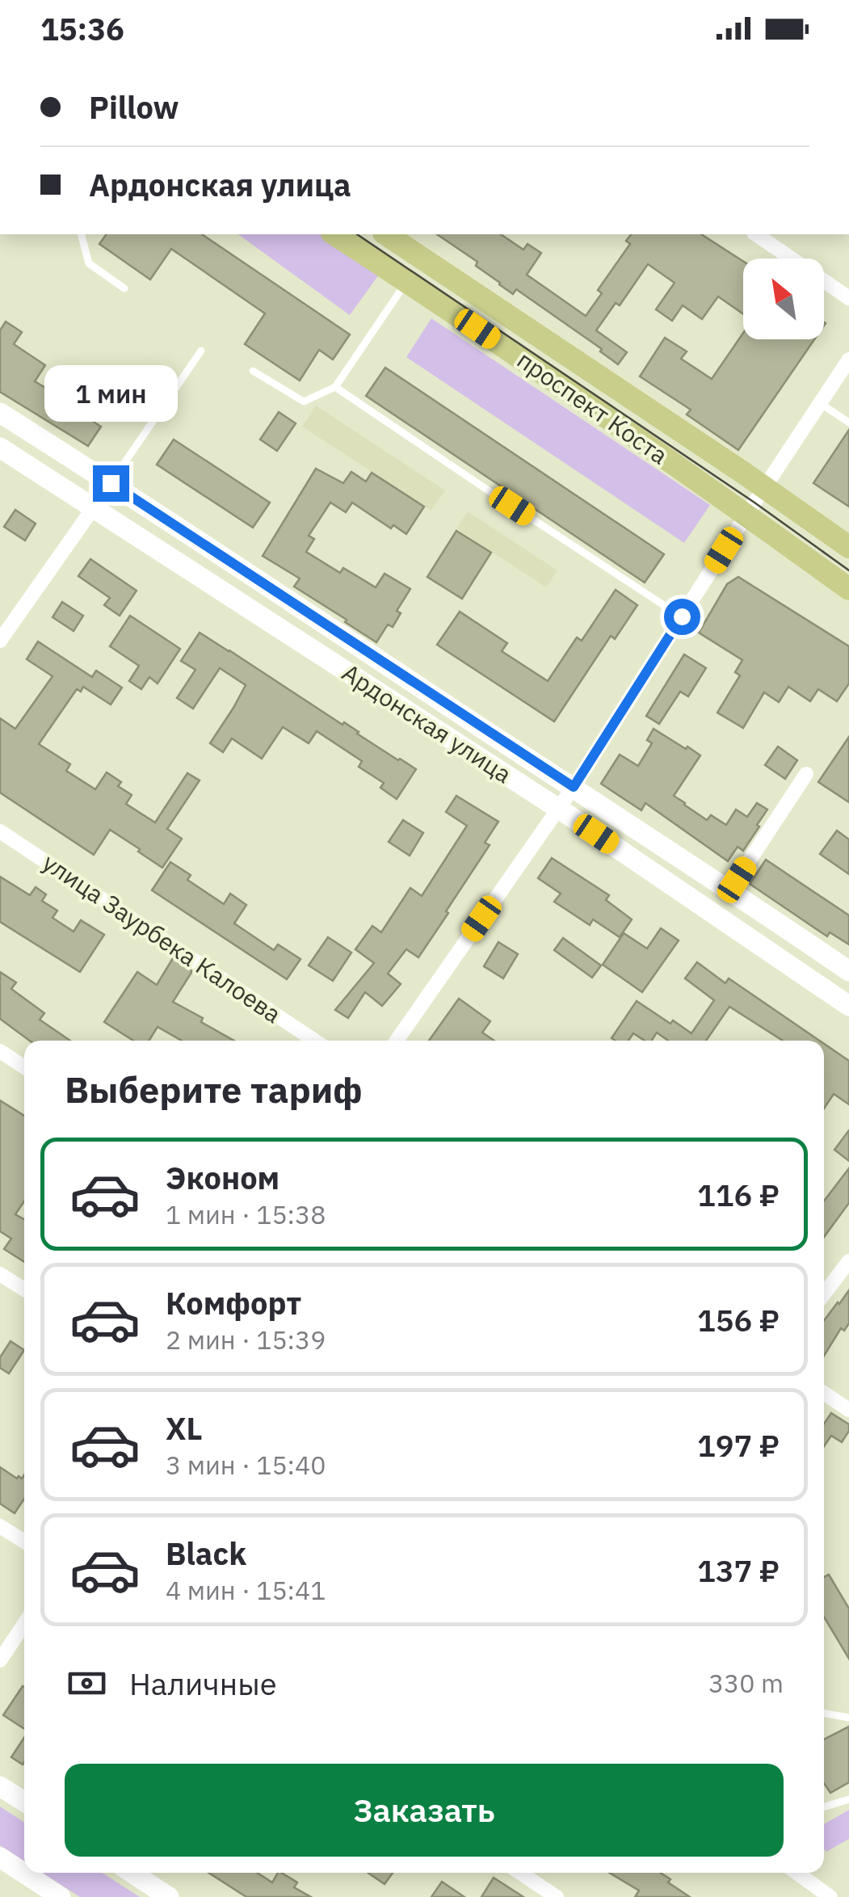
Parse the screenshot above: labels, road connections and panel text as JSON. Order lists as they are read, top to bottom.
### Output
{
  "streets": {
    "main road": ["проспект Коста", "Ардонская улица"],
    "street": ["улица Заурбека Калоева"]
  },
  "north": "top left",
  "page": {
    "status": "15:36",
    "banner": ["Pillow", "Ардонская улица"],
    "bubble": "1 мин",
    "heading": "Выберите тариф",
    "list": [
      {
        "name": "Эконом",
        "note": "1 мин · 15:38",
        "value": "116 ₽"
      },
      {
        "name": "Комфорт",
        "note": "2 мин · 15:39",
        "value": "156 ₽"
      },
      {
        "name": "XL",
        "note": "3 мин · 15:40",
        "value": "197 ₽"
      },
      {
        "name": "Black",
        "note": "4 мин · 15:41",
        "value": "137 ₽"
      }
    ],
    "pay": ["Наличные", "330 m"],
    "buttons": "Заказать"
  }
}
